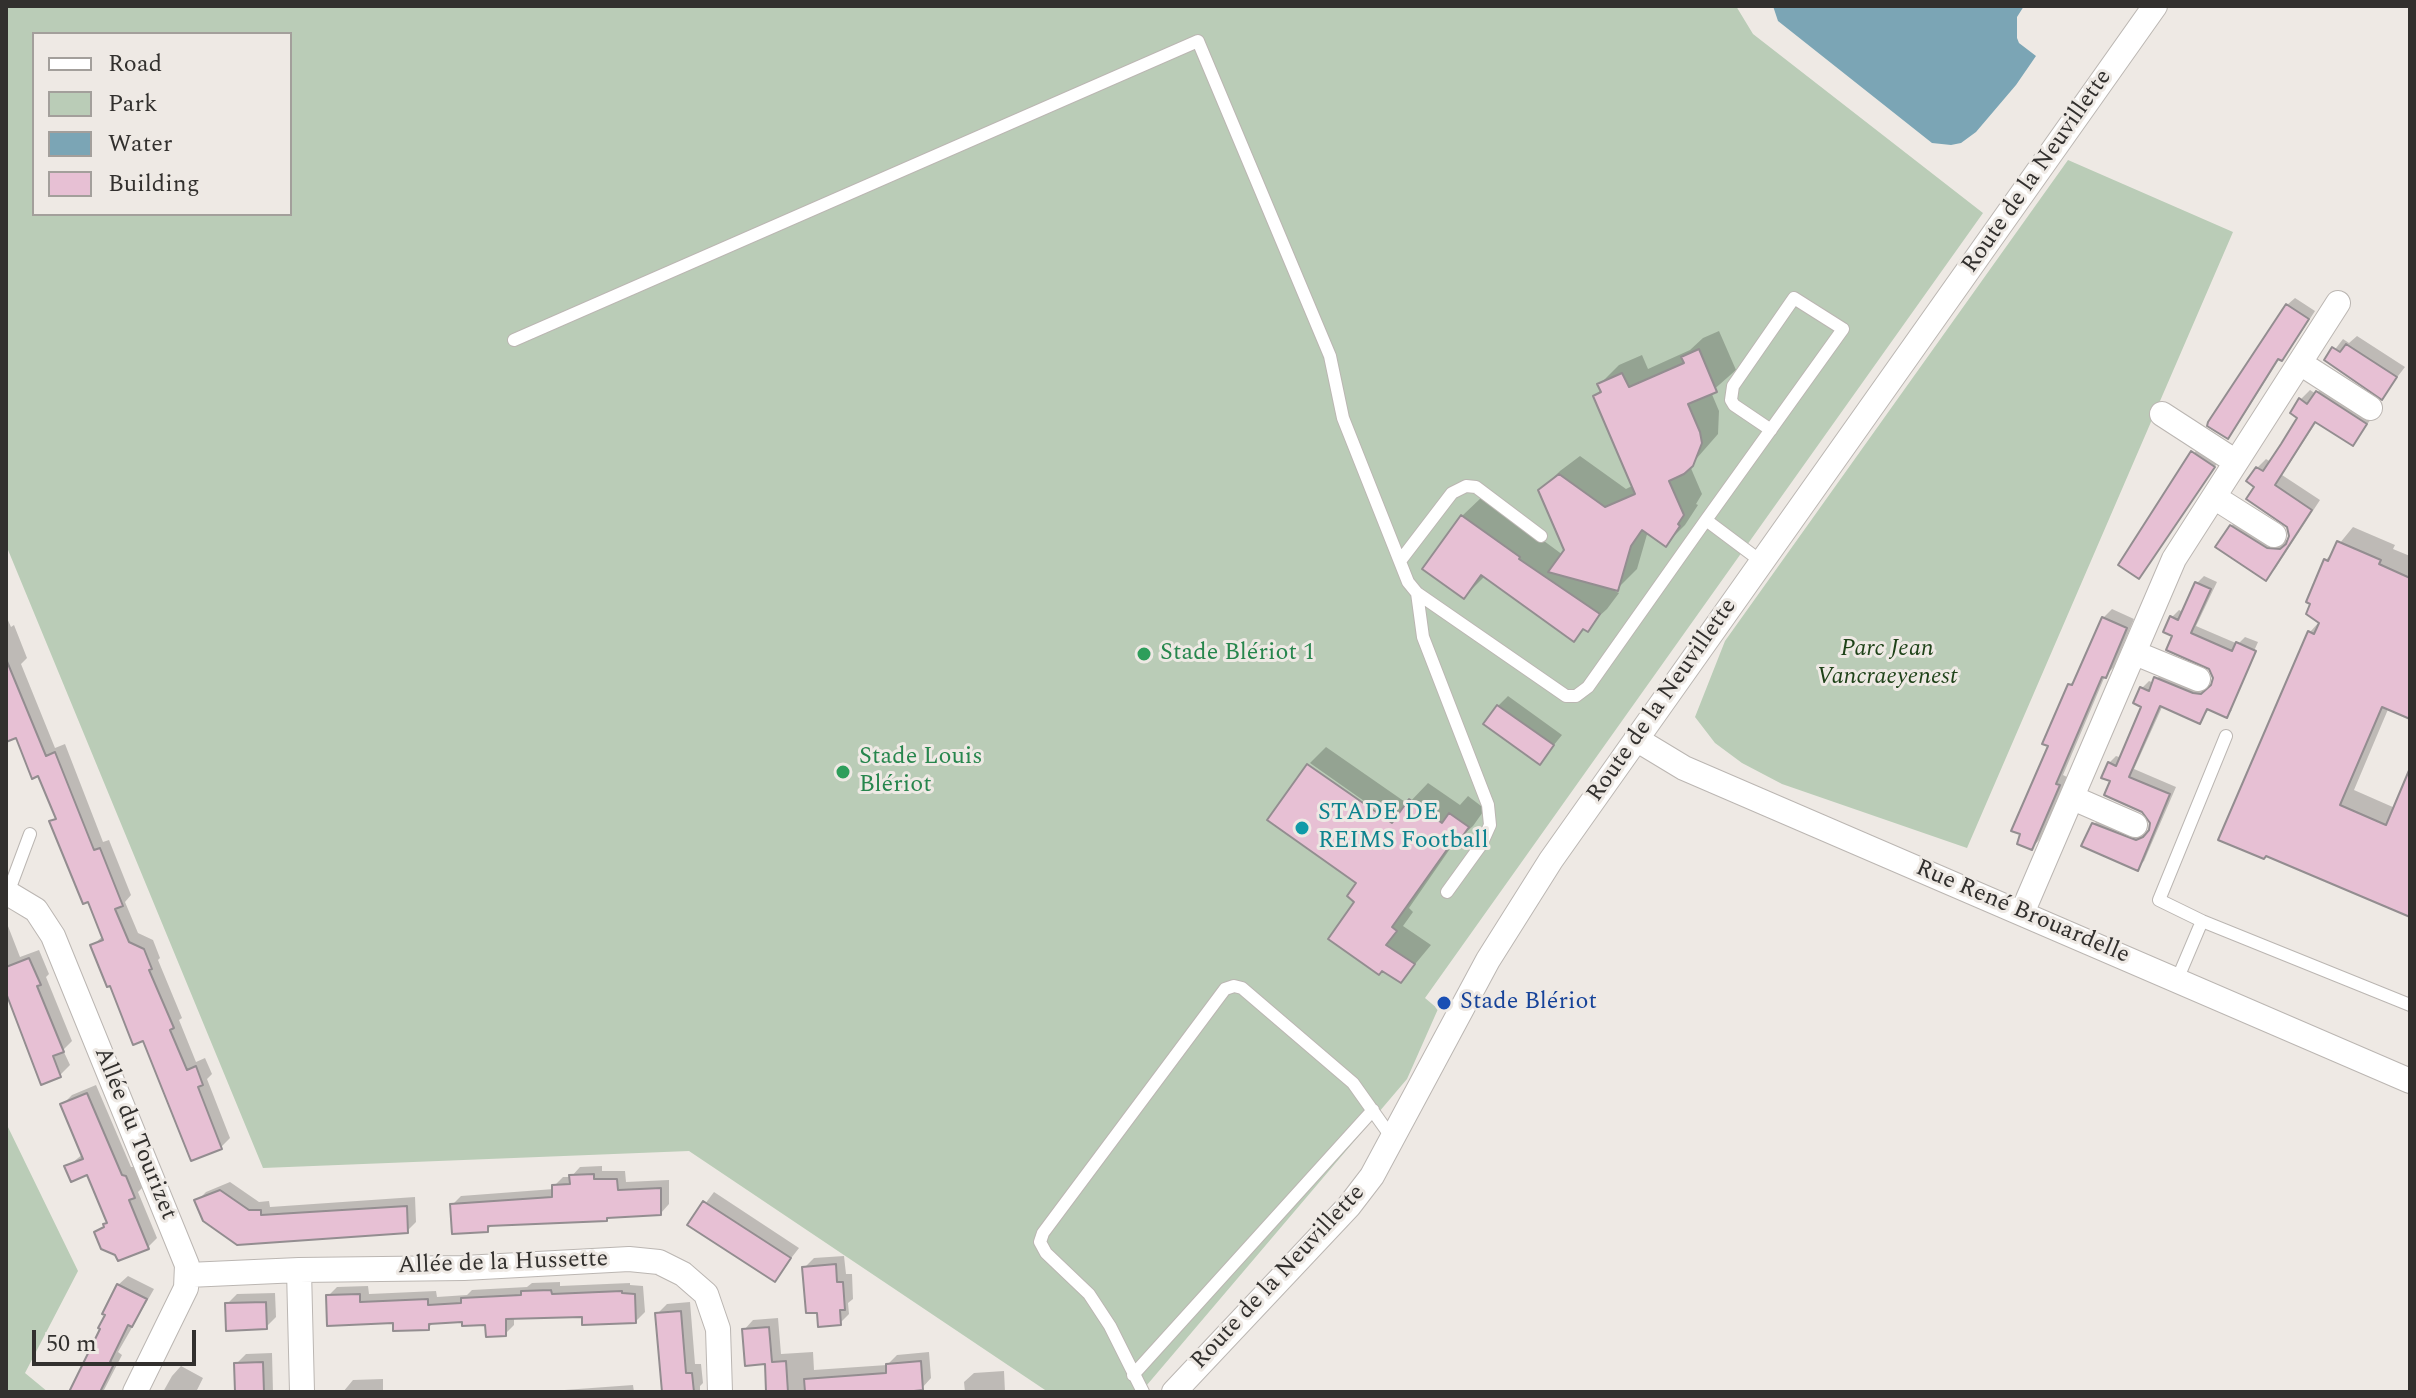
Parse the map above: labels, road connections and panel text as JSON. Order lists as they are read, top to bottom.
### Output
{
  "streets": {
    "street": [
      "Route de la Neuvillette",
      "Rue René Brouardelle",
      "Allée du Tourizet",
      "Allée de la Hussette"
    ]
  },
  "crossings": [
    ["Route de la Neuvillette", "Rue René Brouardelle"],
    ["Allée du Tourizet", "Allée de la Hussette"]
  ],
  "parks": ["Parc Jean Vancraeyenest"],
  "places": [
    "Stade Blériot 1",
    "Stade Louis Blériot",
    "STADE DE REIMS Football",
    "Stade Blériot"
  ],
  "legend": [
    "Road",
    "Park",
    "Water",
    "Building"
  ],
  "scale_bar": "50 m"
}
